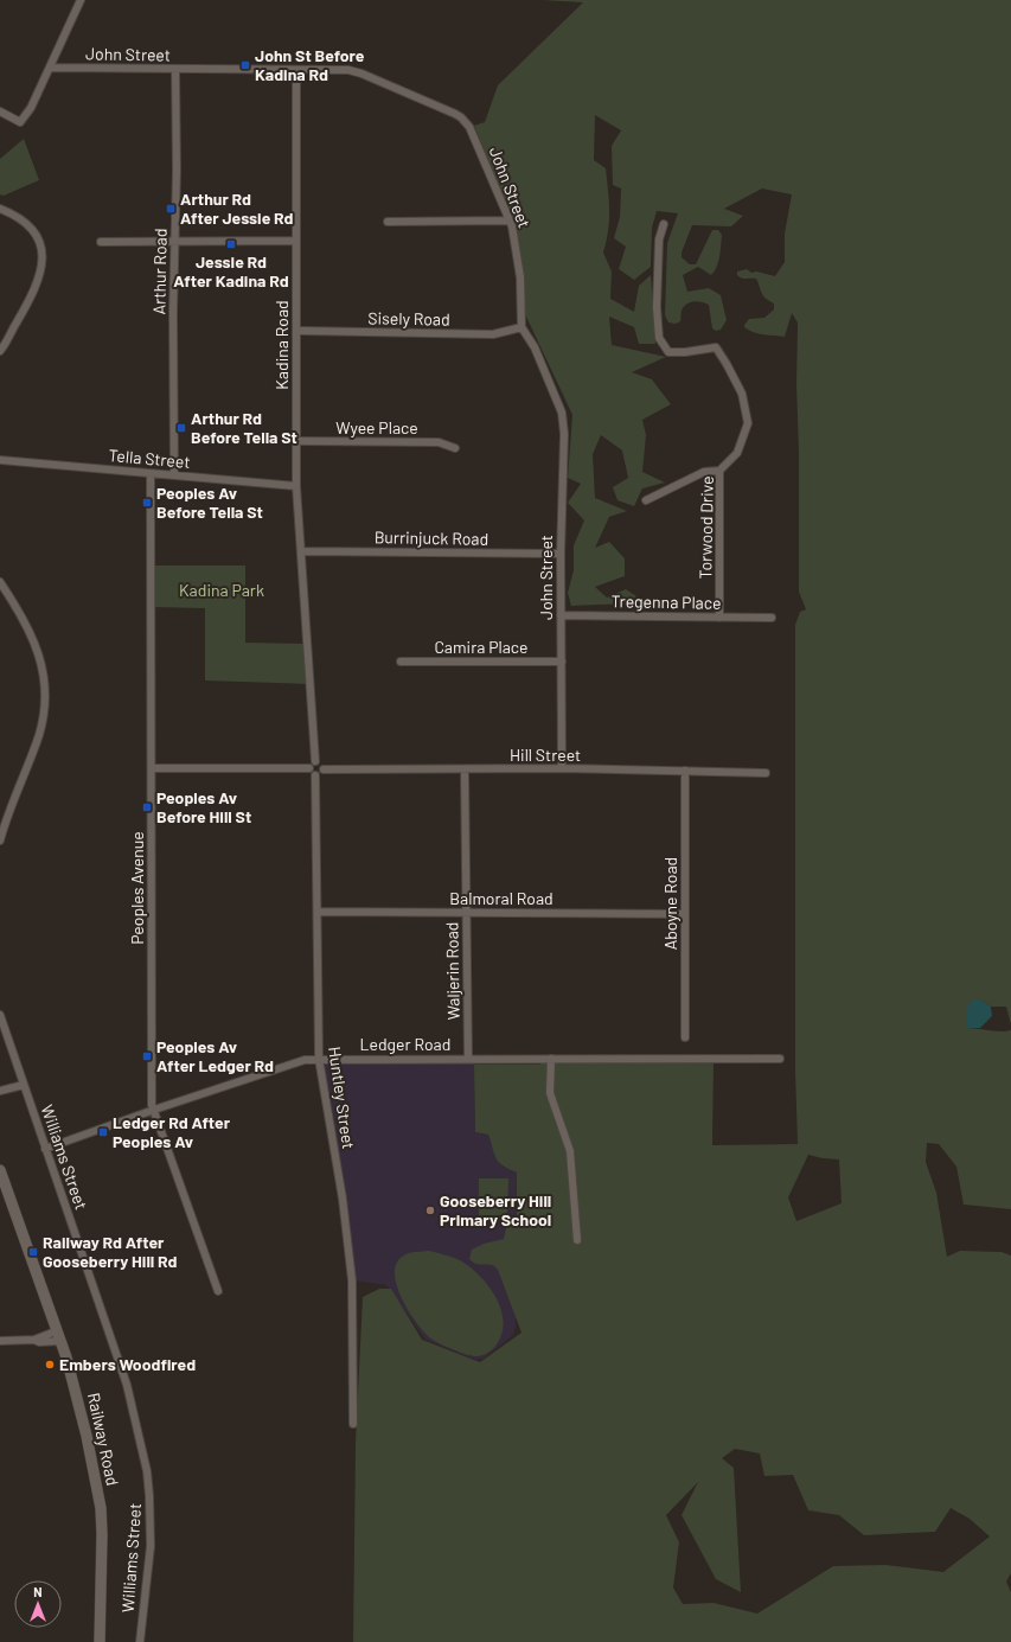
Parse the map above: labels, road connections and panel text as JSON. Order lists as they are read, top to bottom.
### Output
{
  "streets": {
    "street": [
      "John Street",
      "Arthur Road",
      "Sisely Road",
      "Kadina Road",
      "Wyee Place",
      "Tella Street",
      "Torwood Drive",
      "Burrinjuck Road",
      "Tregenna Place",
      "Camira Place",
      "Hill Street",
      "Peoples Avenue",
      "Balmoral Road",
      "Aboyne Road",
      "Waljerin Road",
      "Ledger Road",
      "Huntley Street",
      "Williams Street",
      "Railway Road"
    ]
  },
  "crossings": [
    ["John Street", "Arthur Road"],
    ["John Street", "Sisely Road"],
    ["John Street", "Kadina Road"],
    ["John Street", "Burrinjuck Road"],
    ["John Street", "Tregenna Place"],
    ["John Street", "Camira Place"],
    ["John Street", "Hill Street"],
    ["Arthur Road", "Tella Street"],
    ["Sisely Road", "Kadina Road"],
    ["Kadina Road", "Wyee Place"],
    ["Kadina Road", "Tella Street"],
    ["Kadina Road", "Burrinjuck Road"],
    ["Kadina Road", "Hill Street"],
    ["Kadina Road", "Huntley Street"],
    ["Tella Street", "Peoples Avenue"],
    ["Torwood Drive", "Tregenna Place"],
    ["Hill Street", "Aboyne Road"],
    ["Hill Street", "Waljerin Road"],
    ["Hill Street", "Huntley Street"],
    ["Peoples Avenue", "Ledger Road"],
    ["Balmoral Road", "Aboyne Road"],
    ["Balmoral Road", "Waljerin Road"],
    ["Balmoral Road", "Huntley Street"],
    ["Waljerin Road", "Ledger Road"],
    ["Ledger Road", "Huntley Street"],
    ["Ledger Road", "Williams Street"]
  ],
  "parks": ["Kadina Park"],
  "places": {
    "transit": [
      "John St Before Kadina Rd",
      "Arthur Rd After Jessie Rd",
      "Jessie Rd After Kadina Rd",
      "Arthur Rd Before Tella St",
      "Peoples Av Before Tella St",
      "Peoples Av Before Hill St",
      "Peoples Av After Ledger Rd",
      "Ledger Rd After Peoples Av",
      "Railway Rd After Gooseberry Hill Rd"
    ],
    "other": ["Gooseberry Hill Primary School", "Embers Woodfired"]
  },
  "north": "top"
}
